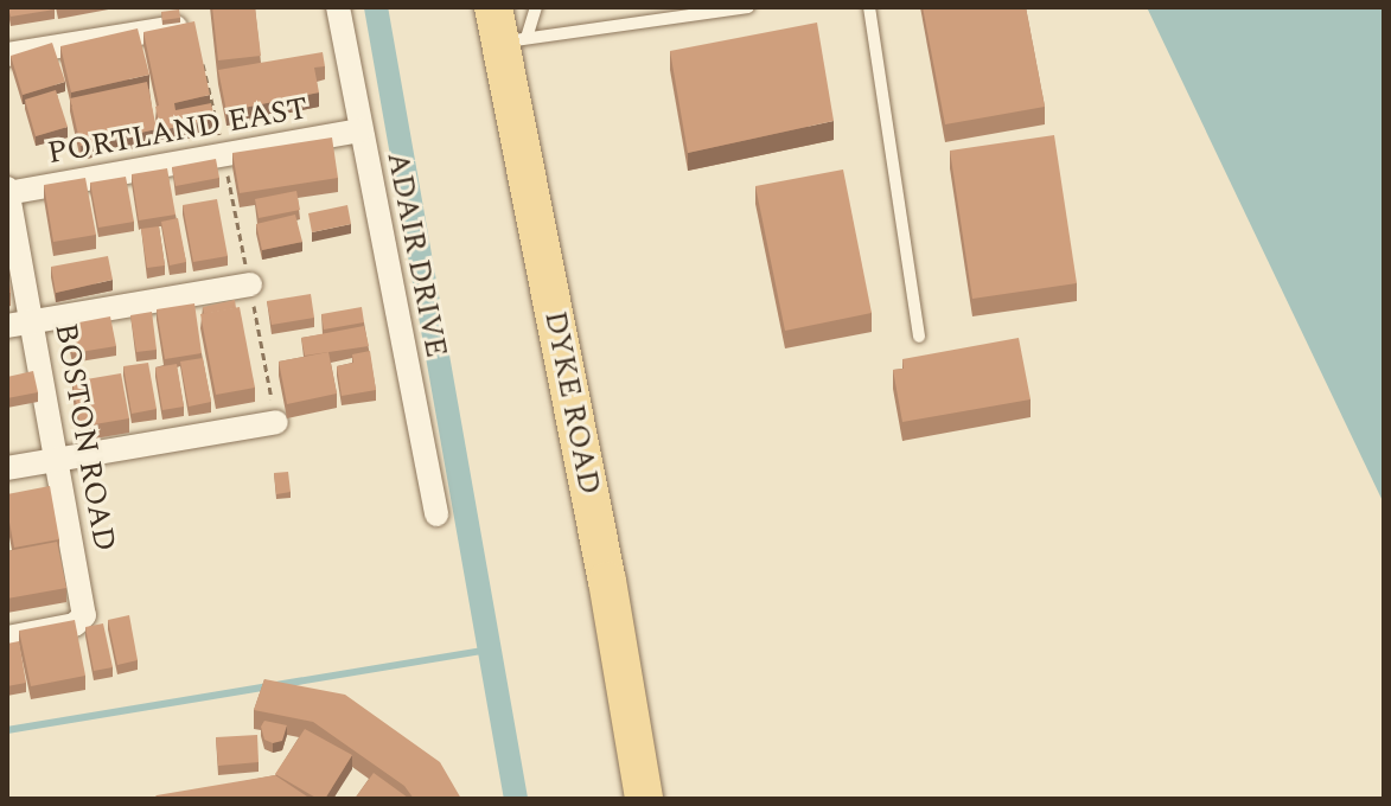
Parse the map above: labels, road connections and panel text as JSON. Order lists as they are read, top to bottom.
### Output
{
  "streets": {
    "main road": ["DYKE ROAD"],
    "street": ["PORTLAND EAST", "ADAIR DRIVE", "BOSTON ROAD"]
  },
  "crossings": [
    ["PORTLAND EAST", "ADAIR DRIVE"],
    ["PORTLAND EAST", "BOSTON ROAD"]
  ]
}
